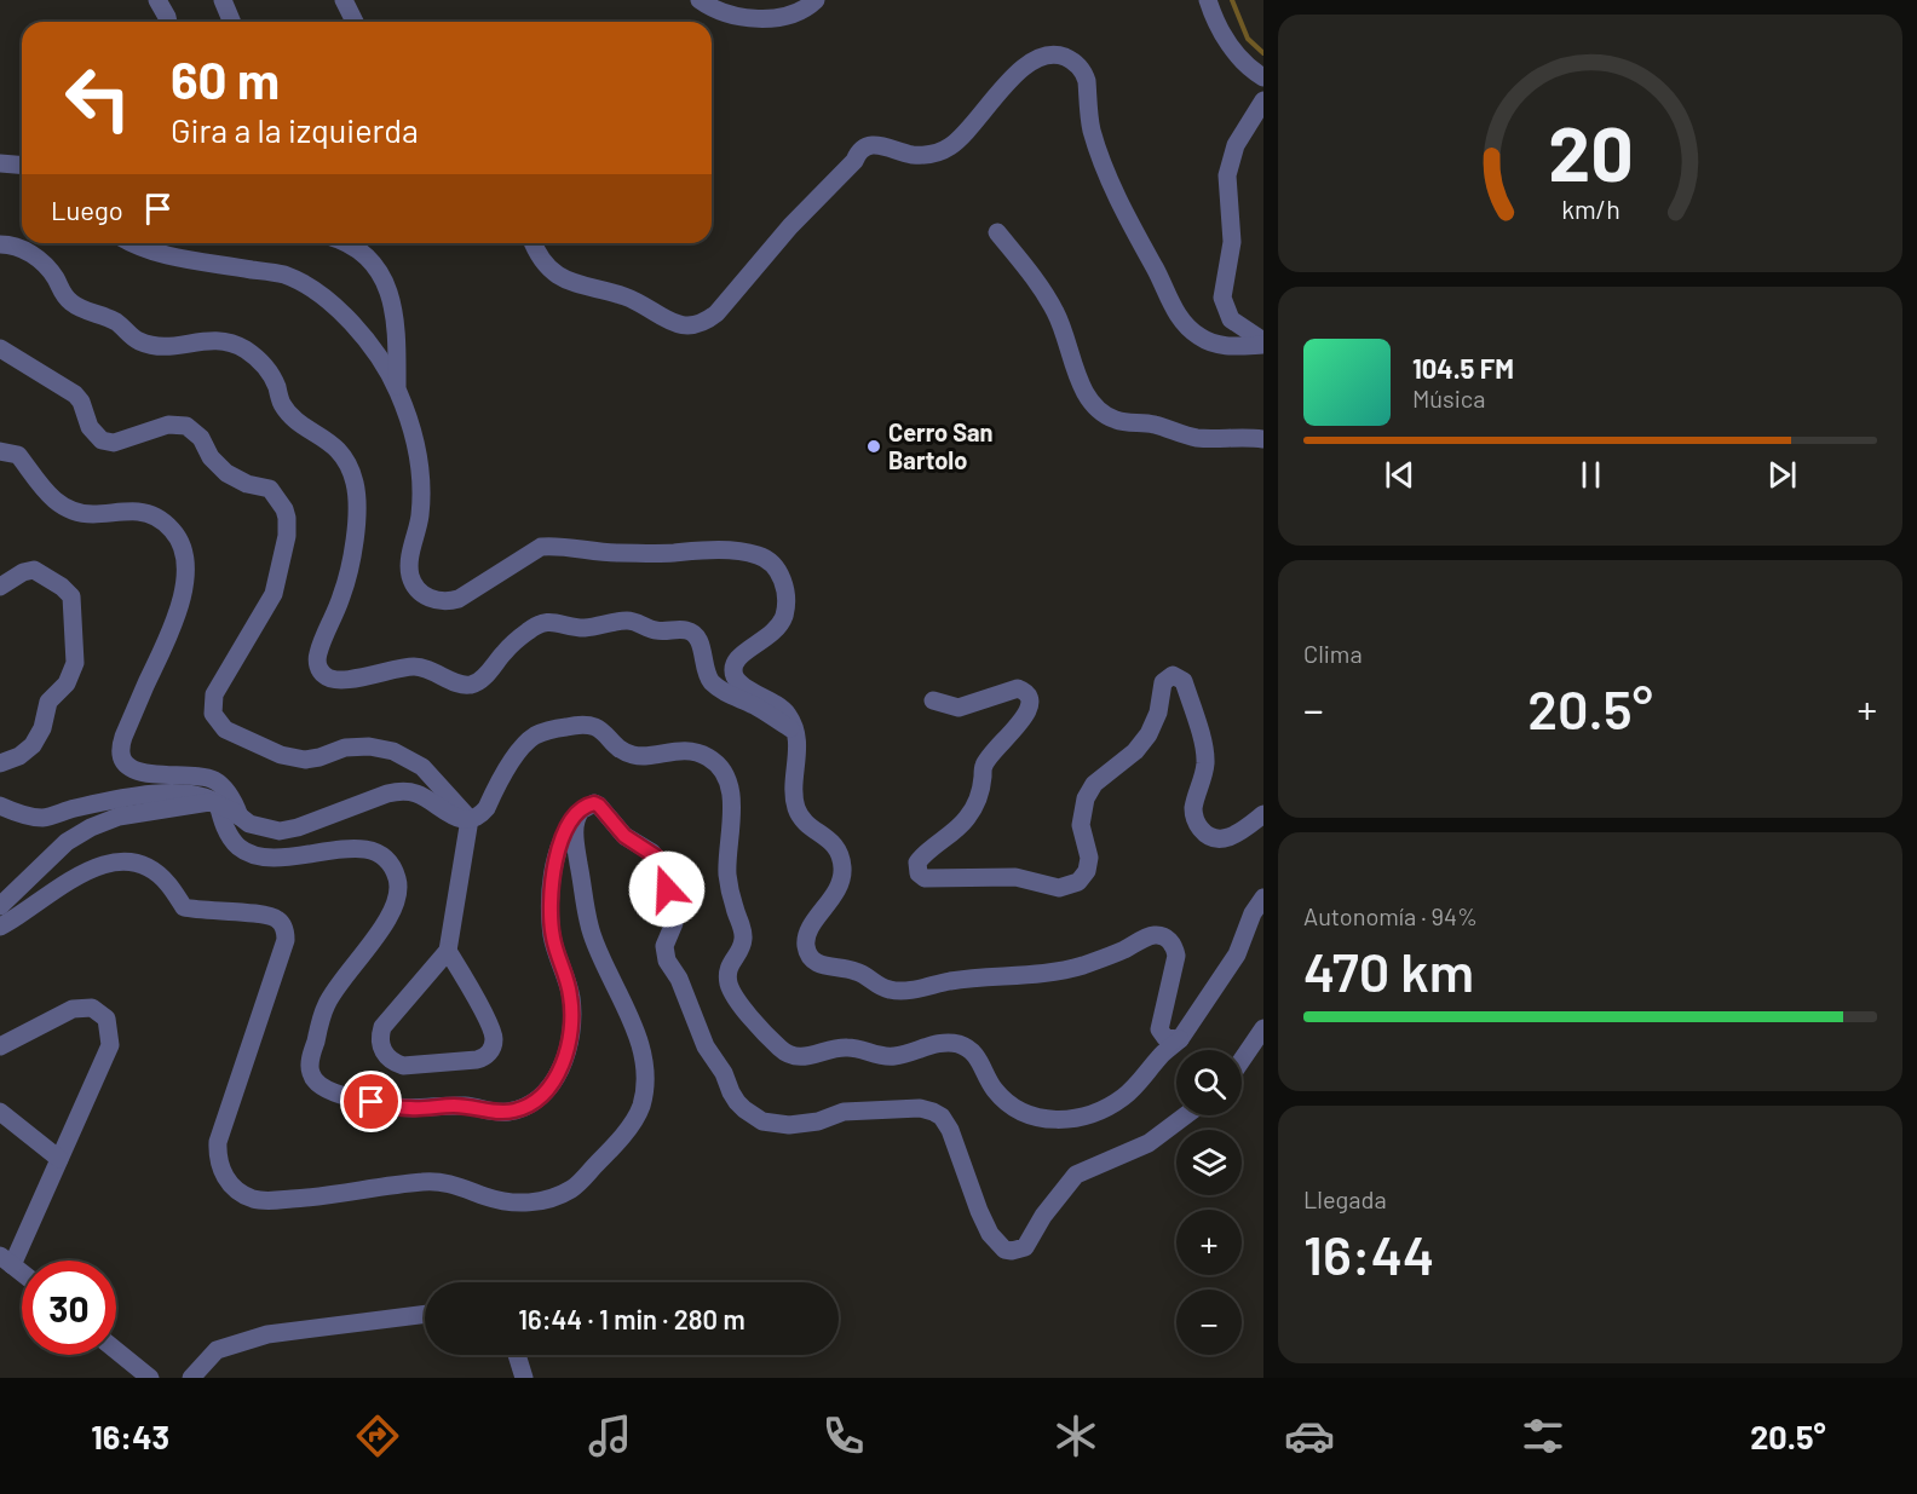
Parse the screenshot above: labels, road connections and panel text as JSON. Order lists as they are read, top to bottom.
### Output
{
  "places": ["Cerro San Bartolo"],
  "page": {
    "turn": ["60 m", "Gira a la izquierda"],
    "then": "Luego",
    "song": ["104.5 FM", "Música"],
    "tile": [
      "Clima",
      ["Autonomía · 94%", "470 km"],
      ["Llegada", "16:44"]
    ],
    "heat": ["−", "20.5°", "+"],
    "map_buttons": ["+", "−"],
    "limit": "30",
    "trip": "16:44 · 1 min · 280 m",
    "tabs": ["16:43", "20.5°"],
    "gauge": ["20", "km/h"]
  }
}
